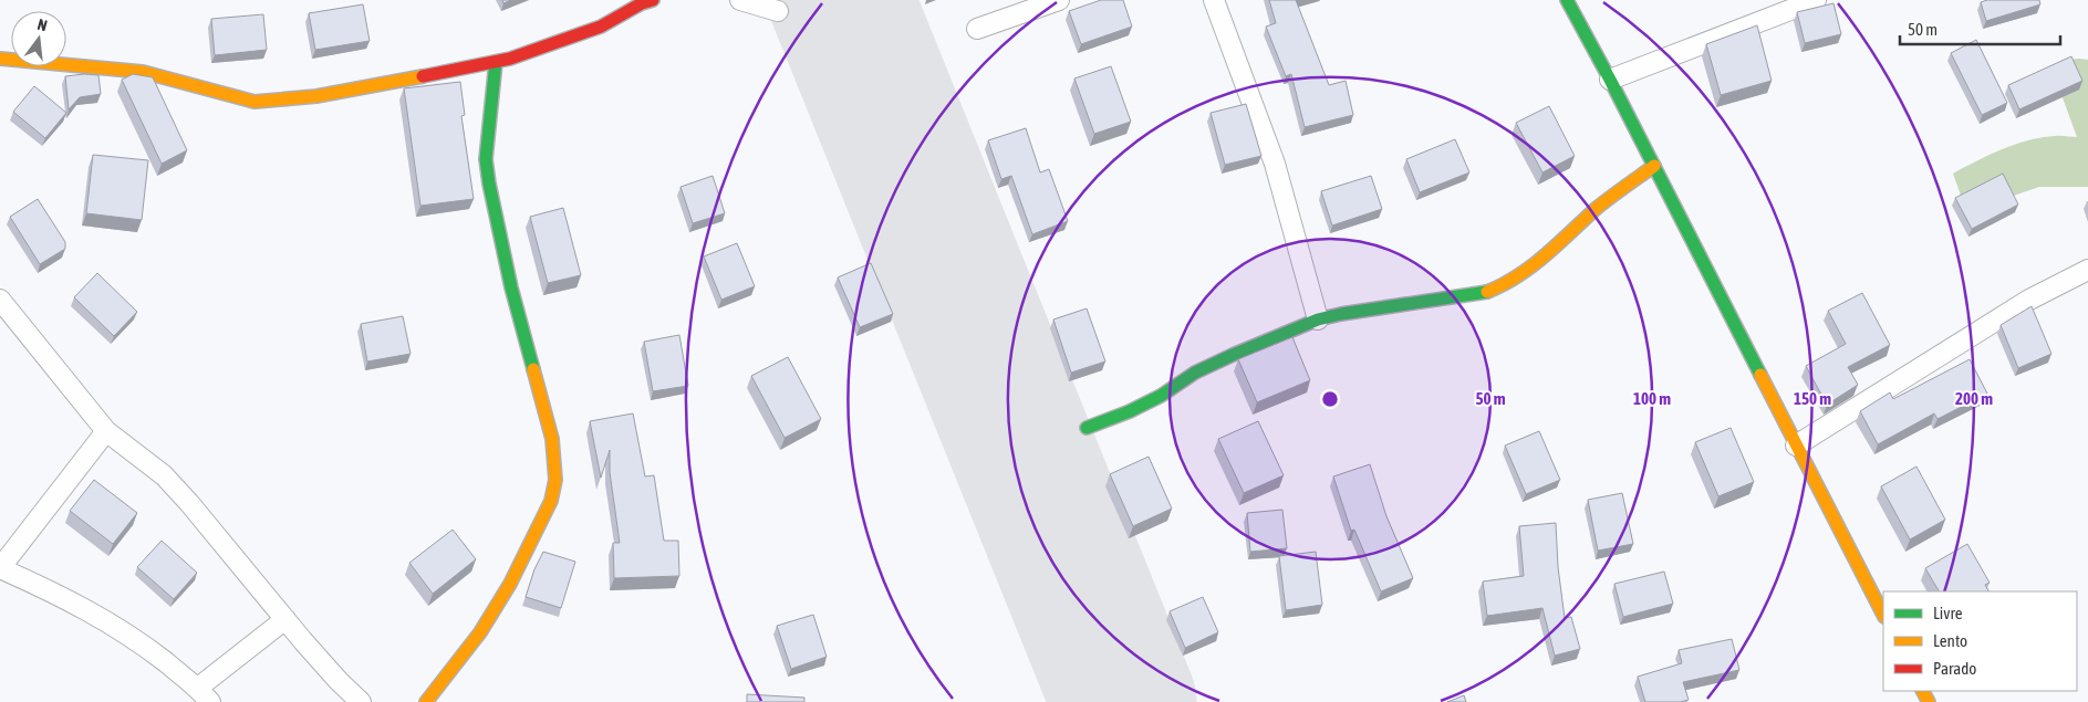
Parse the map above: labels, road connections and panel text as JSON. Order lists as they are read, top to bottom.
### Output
{
  "legend": ["Livre", "Lento", "Parado"],
  "scale_bar": "50 m",
  "north": "top",
  "rings": [
    "50 m",
    "100 m",
    "150 m",
    "200 m"
  ]
}
